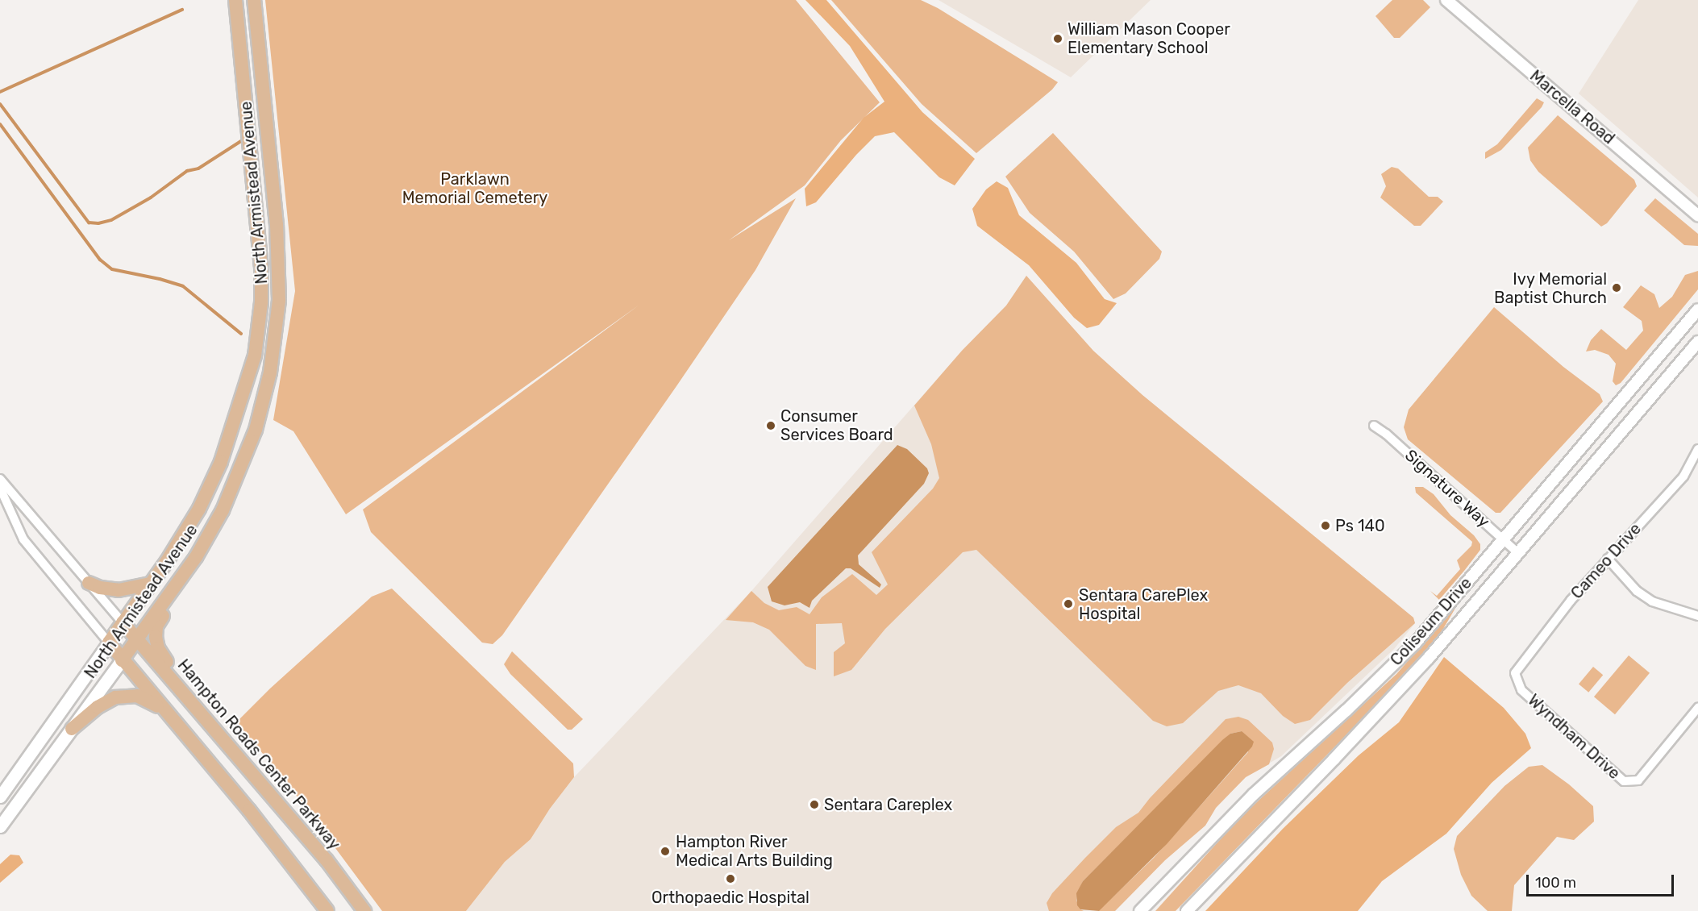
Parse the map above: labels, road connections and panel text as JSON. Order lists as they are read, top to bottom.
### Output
{
  "streets": {
    "main road": ["North Armistead Avenue", "Hampton Roads Center Parkway"],
    "street": [
      "Marcella Road",
      "Signature Way",
      "Cameo Drive",
      "Coliseum Drive",
      "Wyndham Drive"
    ]
  },
  "crossings": [
    ["North Armistead Avenue", "Hampton Roads Center Parkway"],
    ["Signature Way", "Coliseum Drive"],
    ["Cameo Drive", "Wyndham Drive"]
  ],
  "parks": ["Parklawn Memorial Cemetery"],
  "places": [
    "William Mason Cooper Elementary School",
    "Ivy Memorial Baptist Church",
    "Consumer Services Board",
    "Ps 140",
    "Sentara CarePlex Hospital",
    "Sentara Careplex",
    "Hampton River Medical Arts Building",
    "Orthopaedic Hospital"
  ],
  "scale_bar": "100 m"
}
